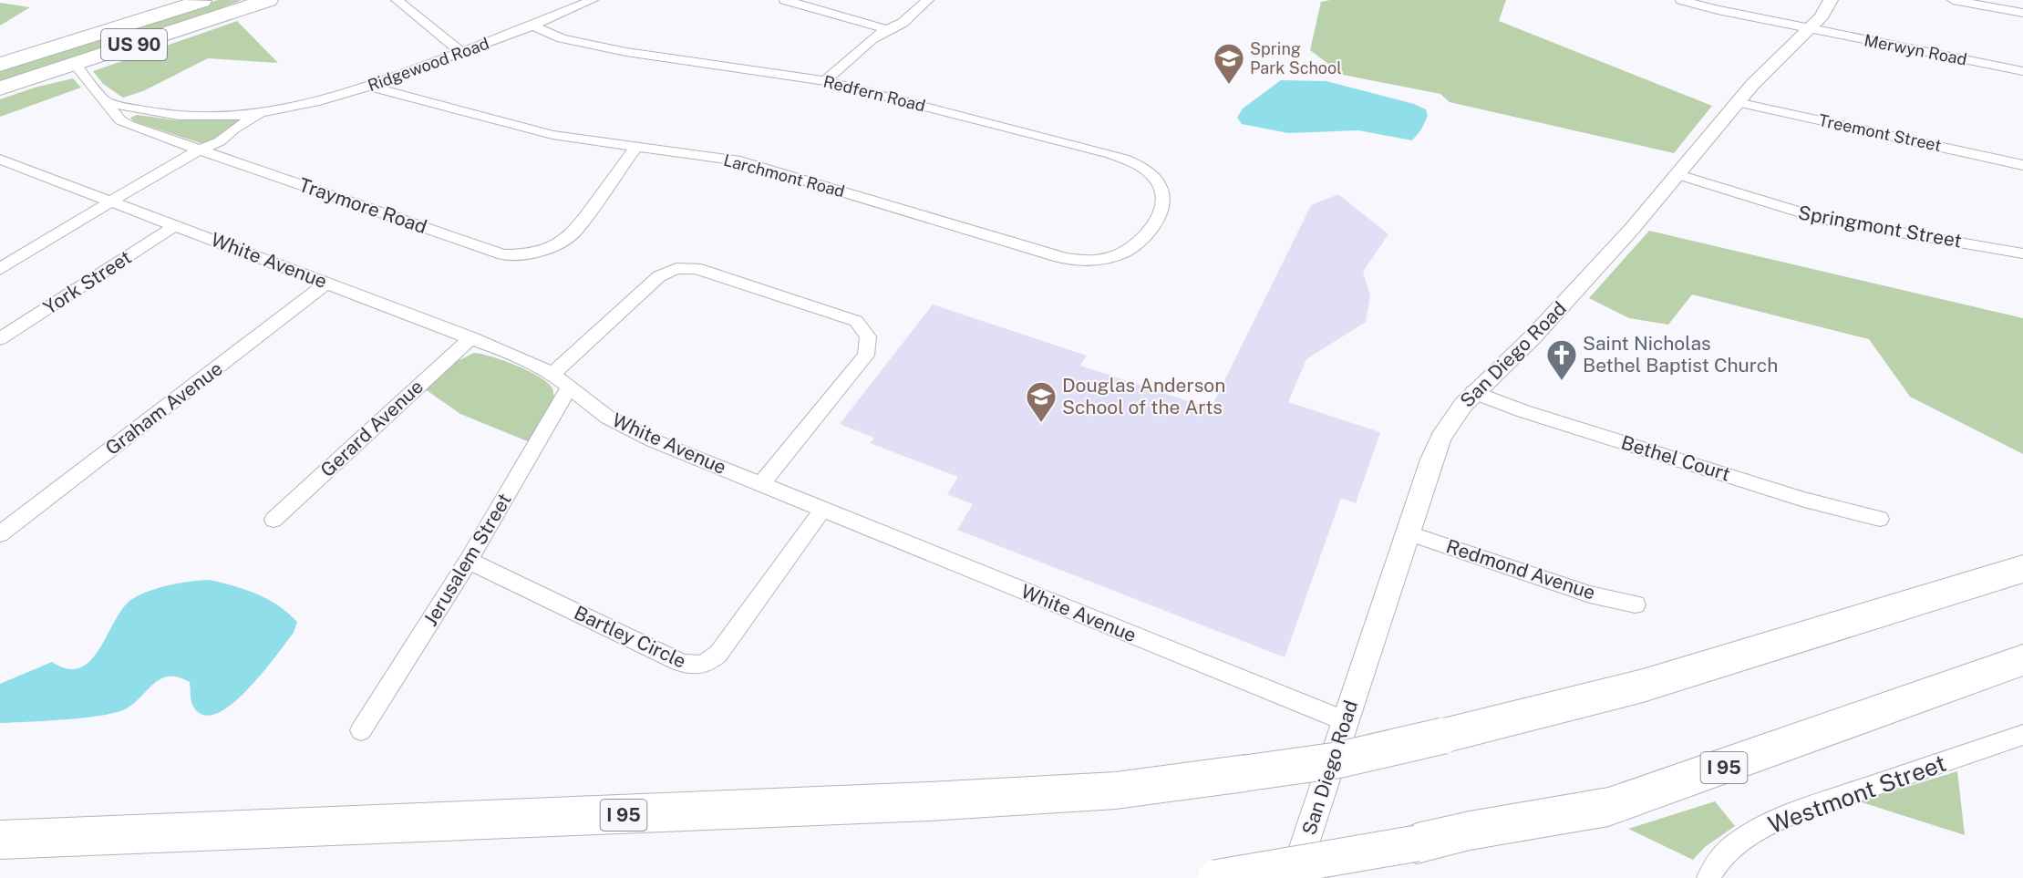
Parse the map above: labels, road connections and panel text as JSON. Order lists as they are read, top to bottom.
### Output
{
  "streets": {
    "highway": ["US 90", "I 95"],
    "street": [
      "Merwyn Road",
      "Ridgewood Road",
      "Redfern Road",
      "Treemont Street",
      "Larchmont Road",
      "Traymore Road",
      "Springmont Street",
      "White Avenue",
      "York Street",
      "San Diego Road",
      "Graham Avenue",
      "Gerard Avenue",
      "Bethel Court",
      "Jerusalem Street",
      "Redmond Avenue",
      "Bartley Circle",
      "Westmont Street"
    ]
  },
  "crossings": [
    ["US 90", "Traymore Road"],
    ["Merwyn Road", "San Diego Road"],
    ["Ridgewood Road", "Redfern Road"],
    ["Ridgewood Road", "Larchmont Road"],
    ["Ridgewood Road", "Traymore Road"],
    ["Ridgewood Road", "White Avenue"],
    ["Redfern Road", "Larchmont Road"],
    ["Treemont Street", "San Diego Road"],
    ["Larchmont Road", "Traymore Road"],
    ["Springmont Street", "San Diego Road"],
    ["White Avenue", "York Street"],
    ["White Avenue", "San Diego Road"],
    ["White Avenue", "Graham Avenue"],
    ["White Avenue", "Gerard Avenue"],
    ["White Avenue", "Jerusalem Street"],
    ["White Avenue", "Bartley Circle"],
    ["San Diego Road", "Bethel Court"],
    ["San Diego Road", "Redmond Avenue"],
    ["Jerusalem Street", "Bartley Circle"]
  ],
  "places": {
    "school or university": ["Spring Park School", "Douglas Anderson School of the Arts"],
    "church": ["Saint Nicholas Bethel Baptist Church"]
  }
}
